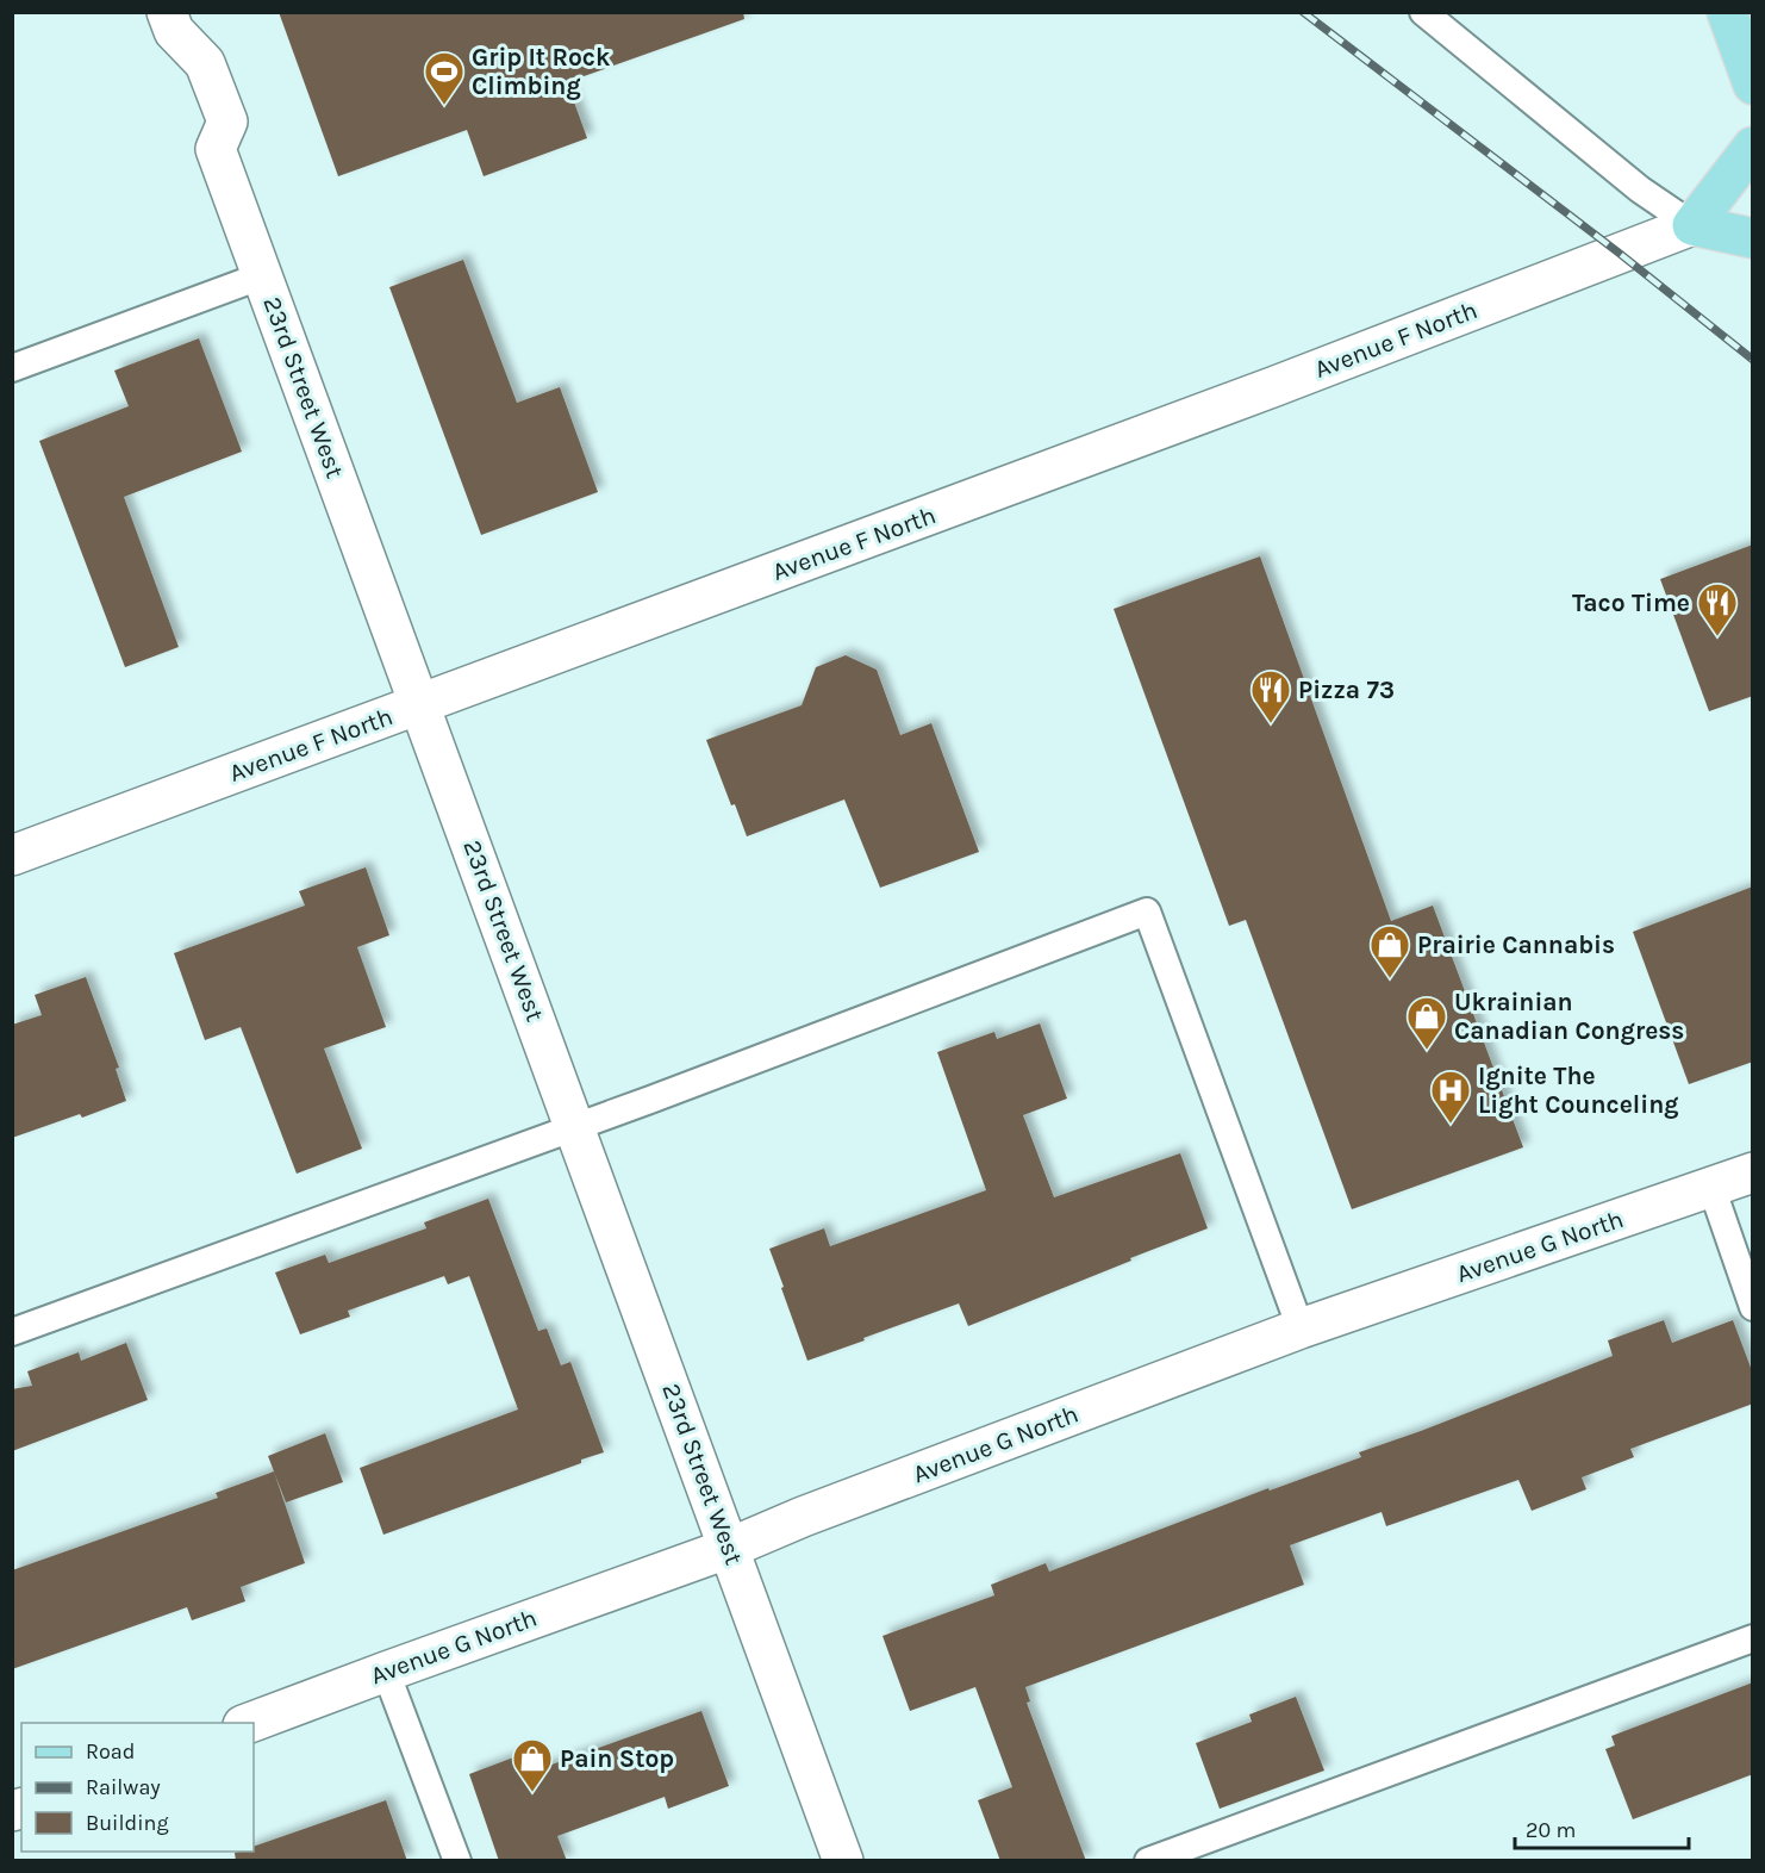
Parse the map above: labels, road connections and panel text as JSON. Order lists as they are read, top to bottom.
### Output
{
  "streets": {
    "street": ["Avenue F North", "23rd Street West", "Avenue G North"]
  },
  "crossings": [
    ["Avenue F North", "23rd Street West"],
    ["23rd Street West", "Avenue G North"]
  ],
  "places": {
    "sports": ["Grip It Rock Climbing"],
    "restaurant": ["Taco Time", "Pizza 73"],
    "shop": ["Prairie Cannabis", "Ukrainian Canadian Congress", "Pain Stop"],
    "hospital": ["Ignite The Light Counceling"]
  },
  "legend": ["Road", "Railway", "Building"],
  "scale_bar": "20 m"
}
